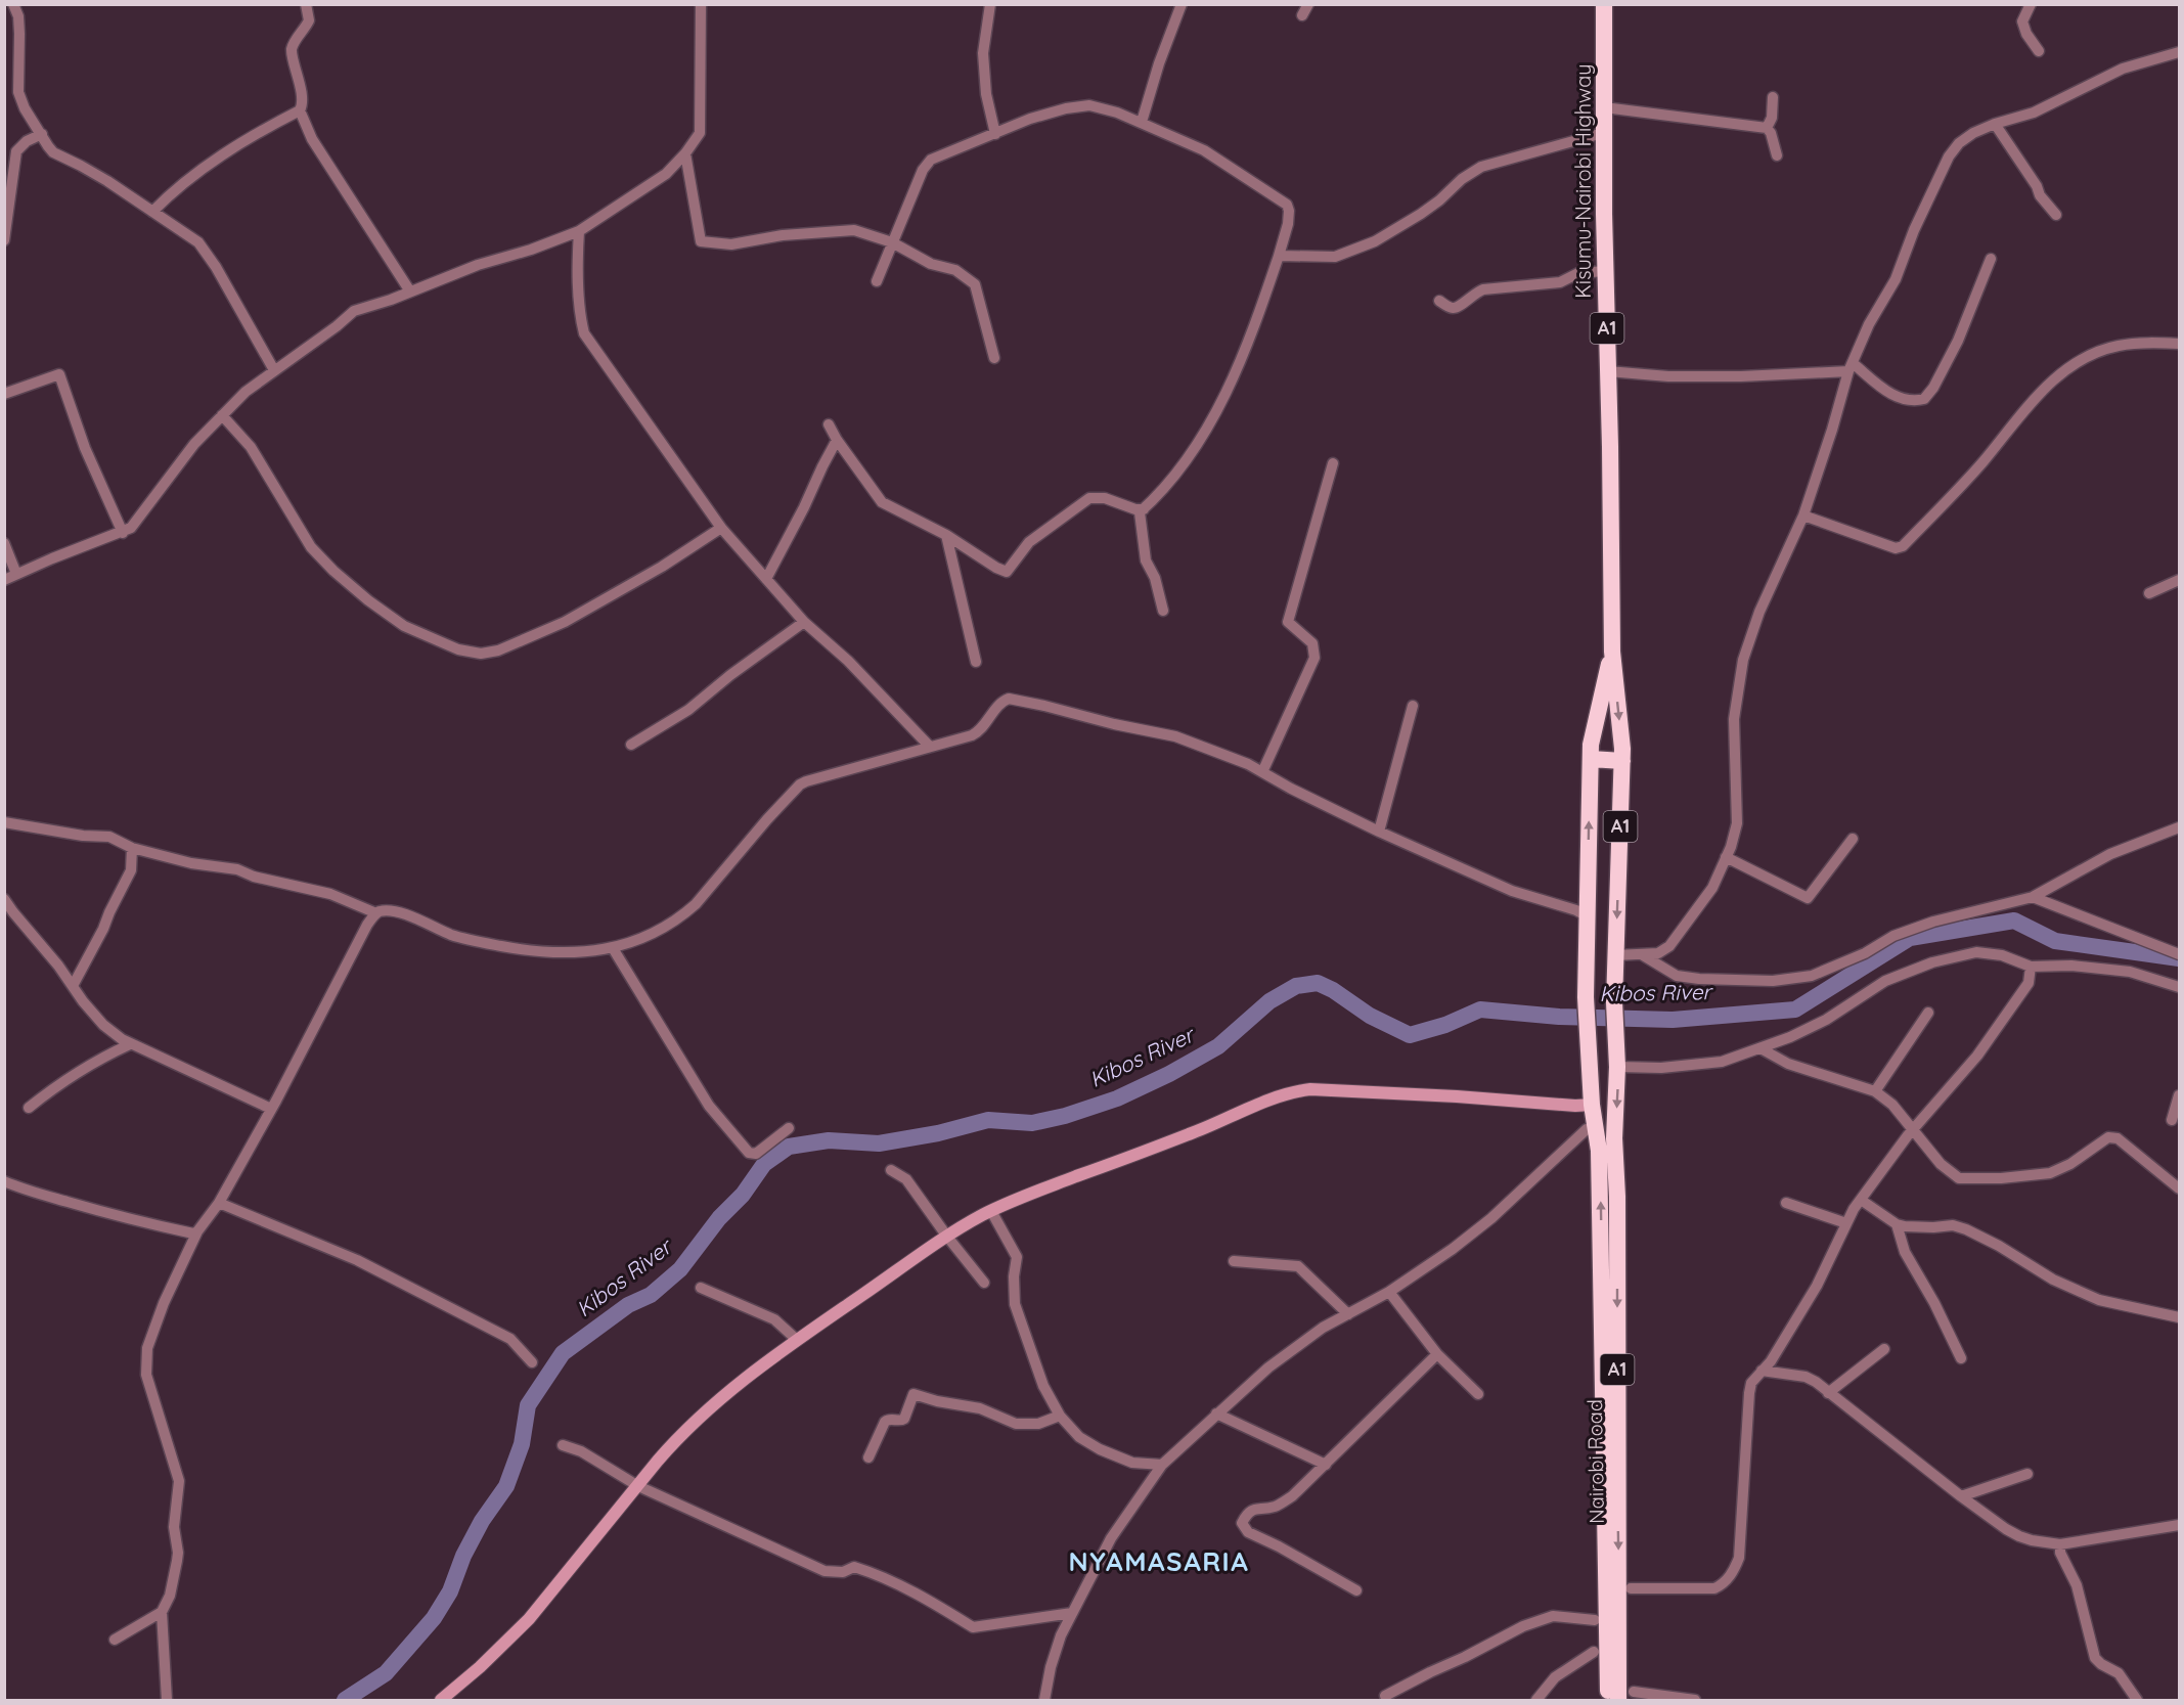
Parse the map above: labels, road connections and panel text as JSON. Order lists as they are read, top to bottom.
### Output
{
  "streets": {
    "highway": ["Kisumu-Nairobi Highway", "A1", "Nairobi Road"]
  },
  "crossings": [
    ["Kisumu-Nairobi Highway", "A1"],
    ["A1", "Nairobi Road"]
  ],
  "districts": ["NYAMASARIA"],
  "water": ["Kibos River"]
}
